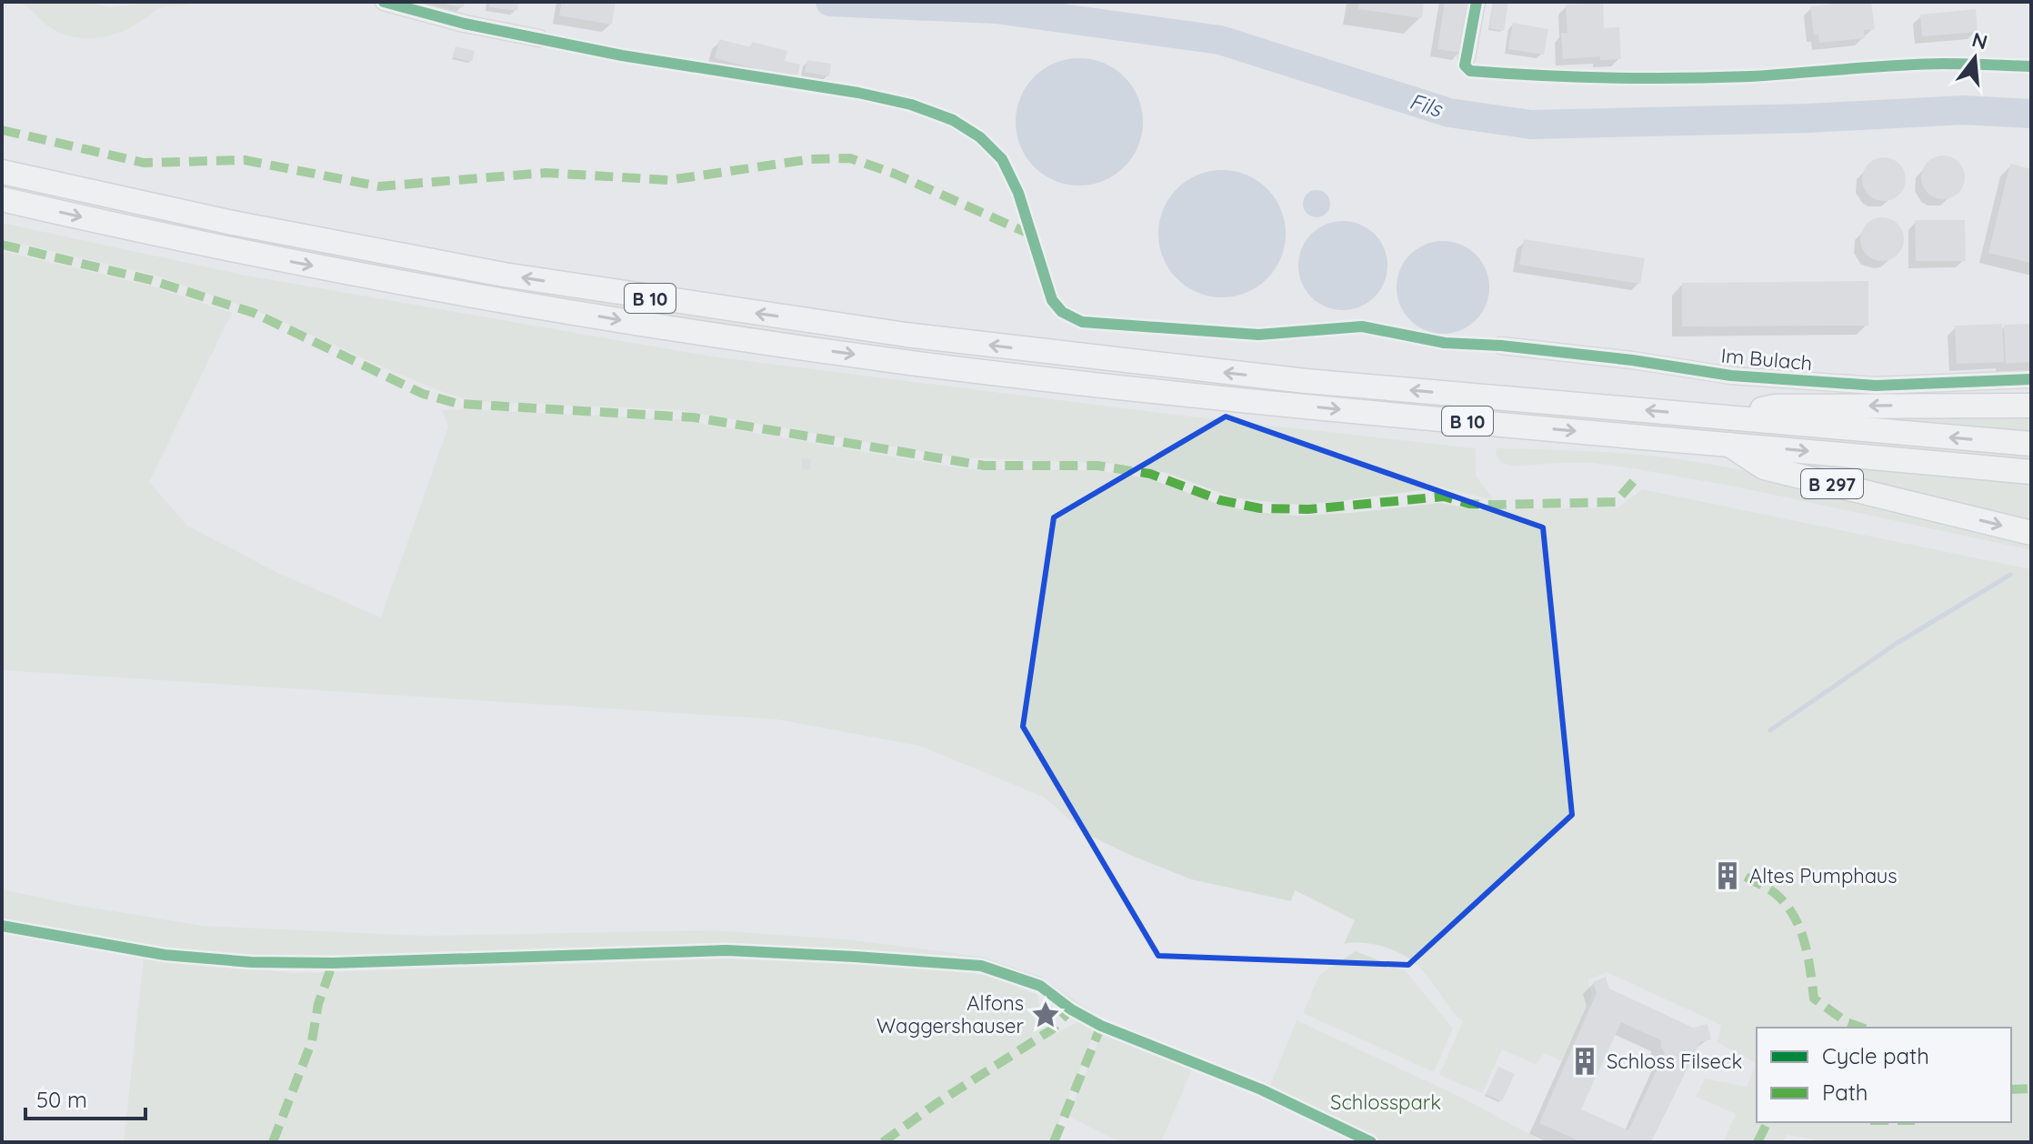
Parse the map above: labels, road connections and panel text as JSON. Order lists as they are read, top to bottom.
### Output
{
  "streets": {
    "highway": ["B 10", "B 297"],
    "street": ["Im Bulach"]
  },
  "crossings": [
    ["B 10", "B 297"]
  ],
  "water": ["Fils"],
  "parks": ["Schlosspark"],
  "places": {
    "building": ["Altes Pumphaus", "Schloss Filseck"],
    "place": ["Alfons Waggershauser"]
  },
  "legend": ["Cycle path", "Path"],
  "scale_bar": "50 m",
  "north": "top"
}
